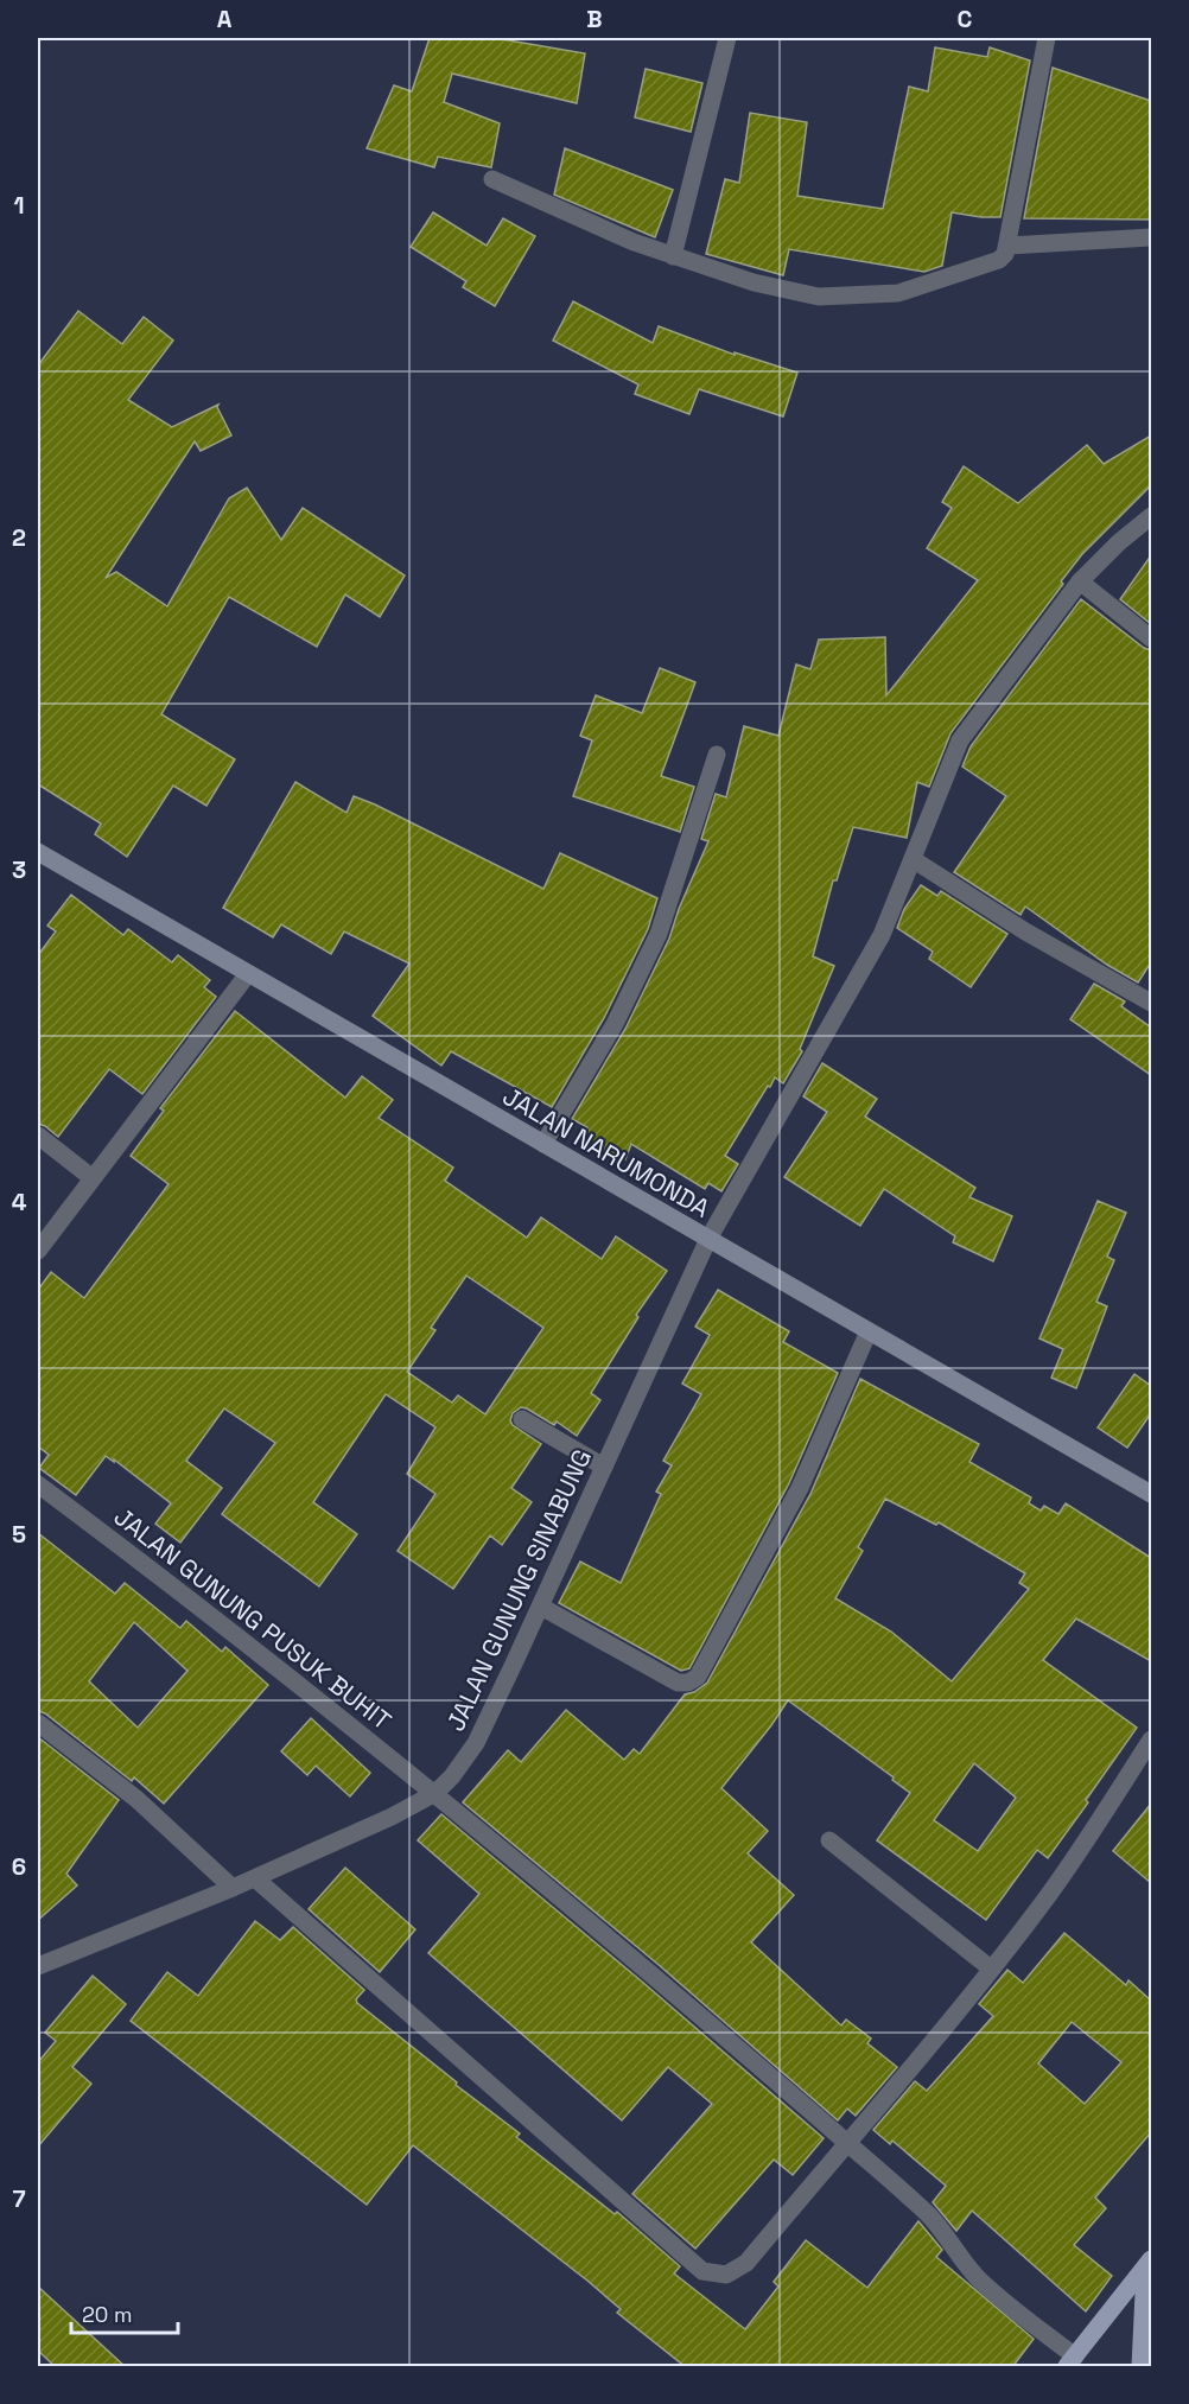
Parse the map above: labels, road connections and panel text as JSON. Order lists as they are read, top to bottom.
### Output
{
  "streets": {
    "street": ["JALAN NARUMONDA", "JALAN GUNUNG SINABUNG", "JALAN GUNUNG PUSUK BUHIT"]
  },
  "crossings": [
    ["JALAN NARUMONDA", "JALAN GUNUNG SINABUNG"],
    ["JALAN GUNUNG SINABUNG", "JALAN GUNUNG PUSUK BUHIT"]
  ],
  "scale_bar": "20 m",
  "grid": {
    "columns": ["A", "B", "C"],
    "rows": [
      "1",
      "2",
      "3",
      "4",
      "5",
      "6",
      "7"
    ]
  }
}
